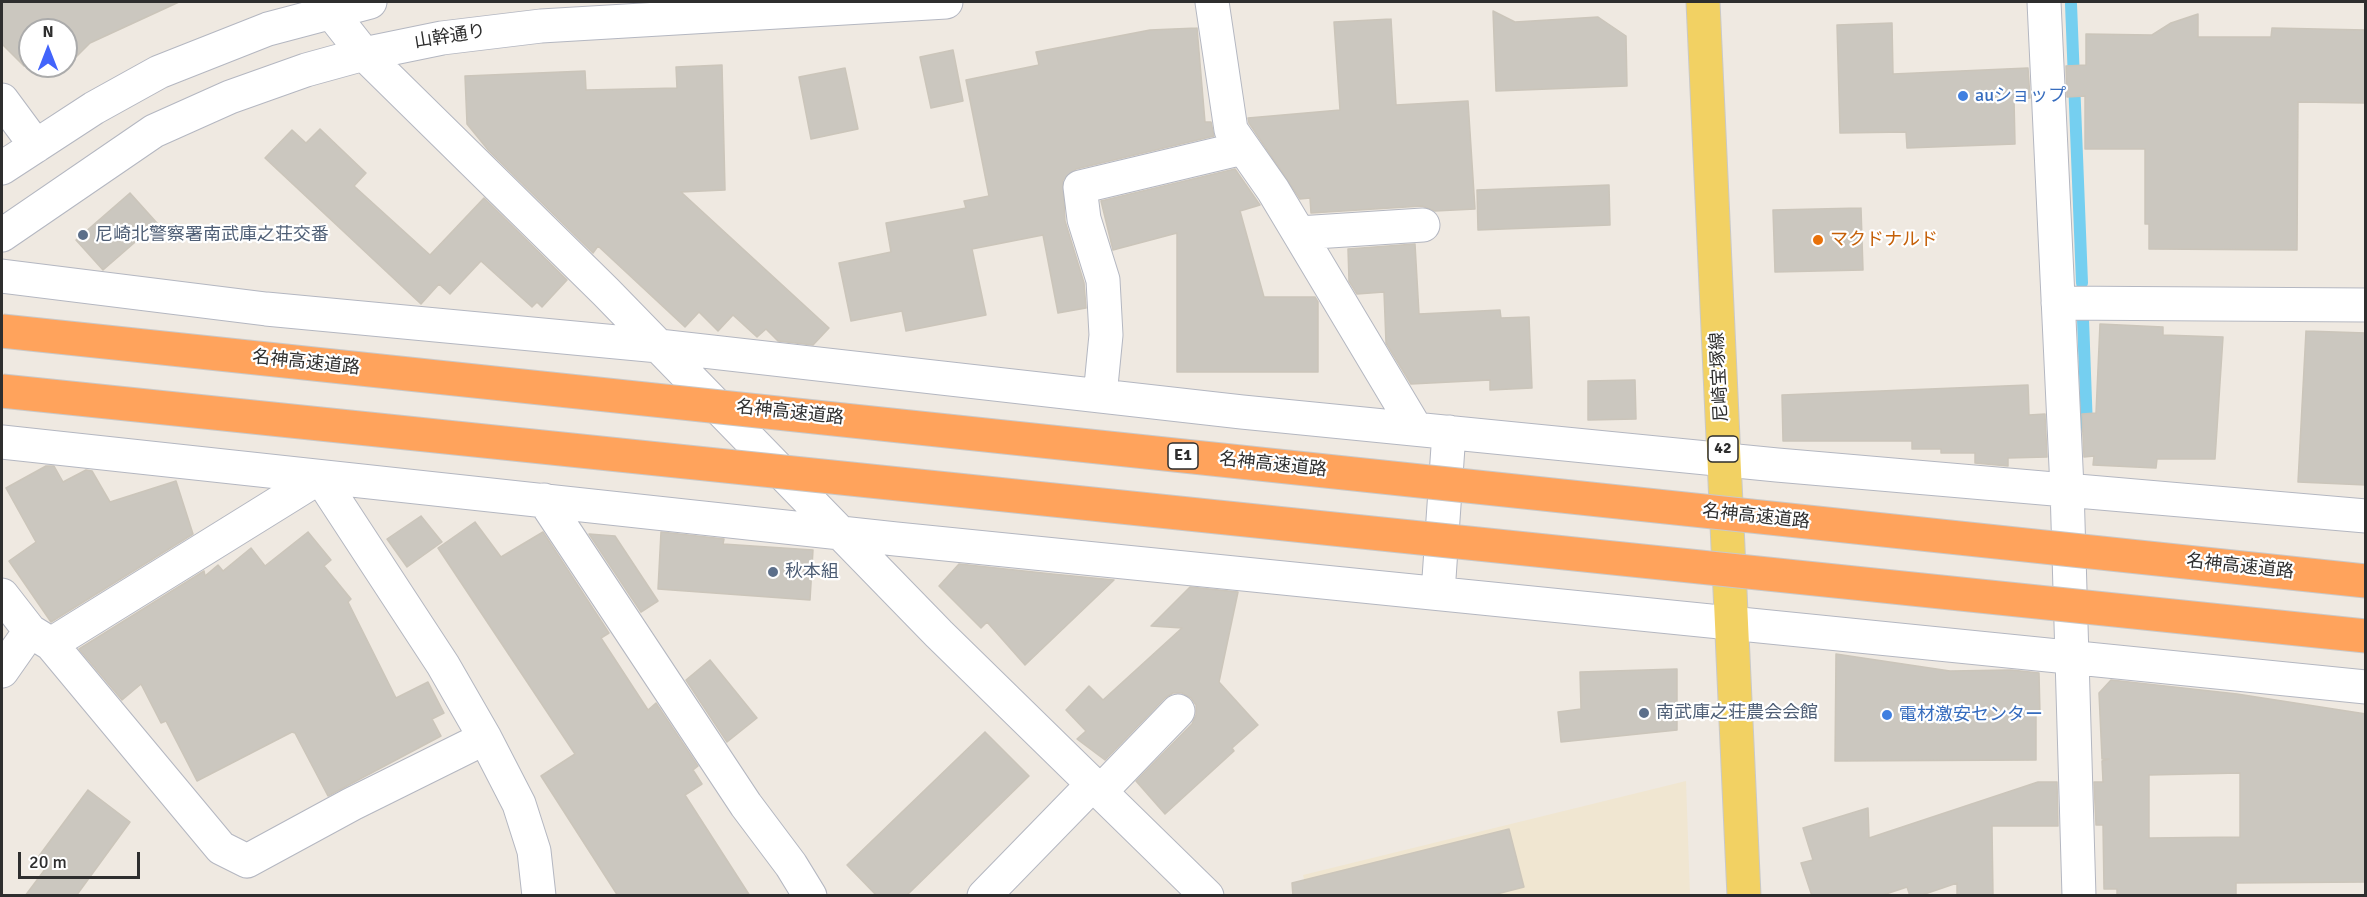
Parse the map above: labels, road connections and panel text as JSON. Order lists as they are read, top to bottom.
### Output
{
  "streets": {
    "highway": ["名神高速道路", "E1"],
    "main road": ["尼崎宝塚線", "42"],
    "street": ["山幹通り"]
  },
  "places": [
    "auショップ",
    "尼崎北警察署南武庫之荘交番",
    "マクドナルド",
    "秋本組",
    "南武庫之荘農会会館",
    "電材激安センター"
  ],
  "scale_bar": "20 m",
  "north": "top"
}
